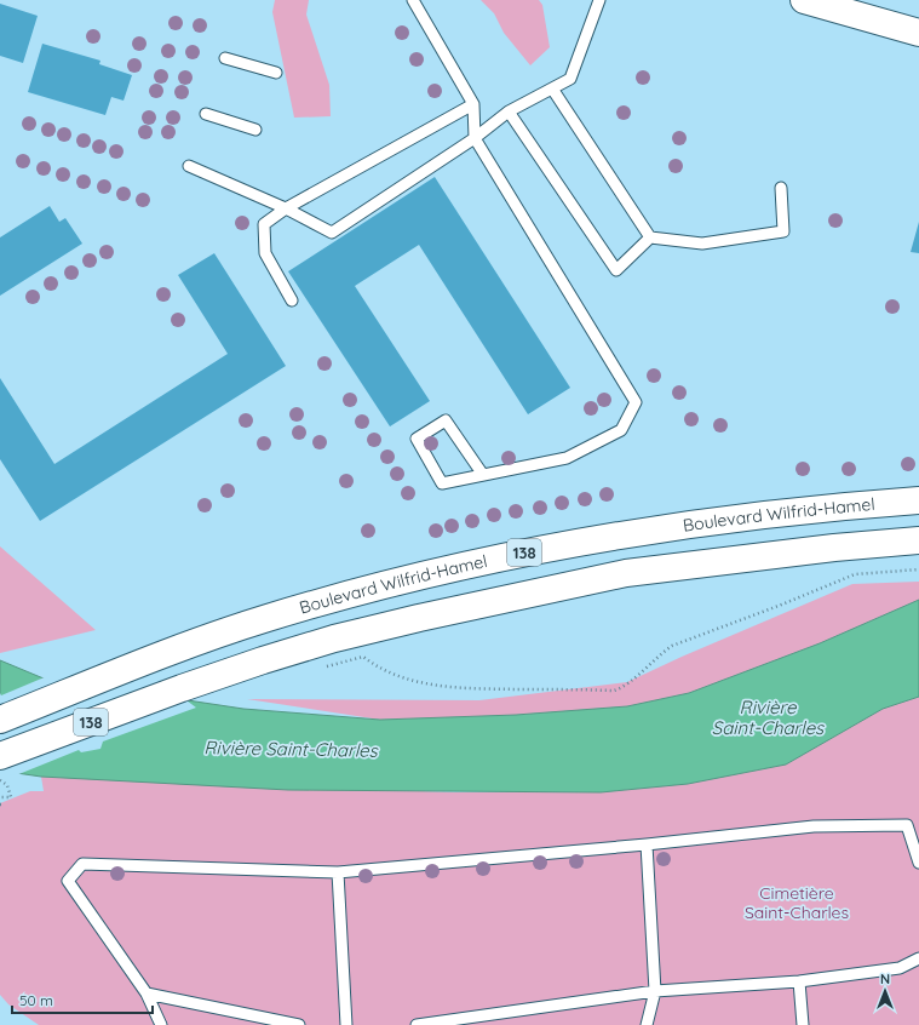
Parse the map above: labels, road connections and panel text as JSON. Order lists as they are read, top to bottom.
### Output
{
  "streets": {
    "main road": ["Boulevard Wilfrid-Hamel", "138"]
  },
  "water": ["Rivière Saint-Charles"],
  "parks": ["Cimetière Saint-Charles"],
  "scale_bar": "50 m",
  "north": "top"
}
